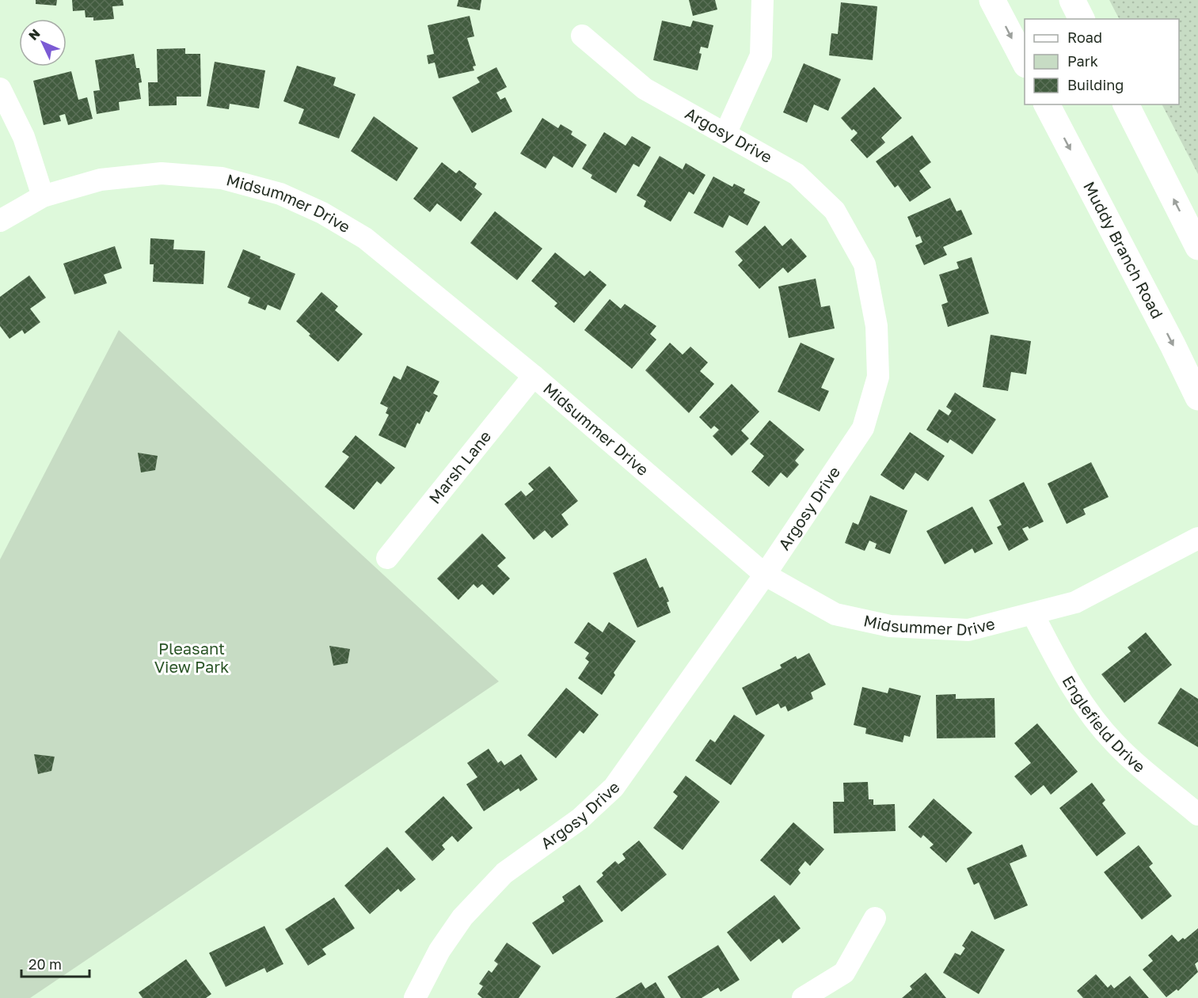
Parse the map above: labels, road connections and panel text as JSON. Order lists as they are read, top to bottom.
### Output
{
  "streets": {
    "main road": ["Muddy Branch Road"],
    "street": [
      "Argosy Drive",
      "Midsummer Drive",
      "Marsh Lane",
      "Englefield Drive"
    ]
  },
  "crossings": [
    ["Argosy Drive", "Midsummer Drive"],
    ["Midsummer Drive", "Marsh Lane"],
    ["Midsummer Drive", "Englefield Drive"]
  ],
  "parks": ["Pleasant View Park"],
  "legend": ["Road", "Park", "Building"],
  "scale_bar": "20 m",
  "north": "top left"
}
